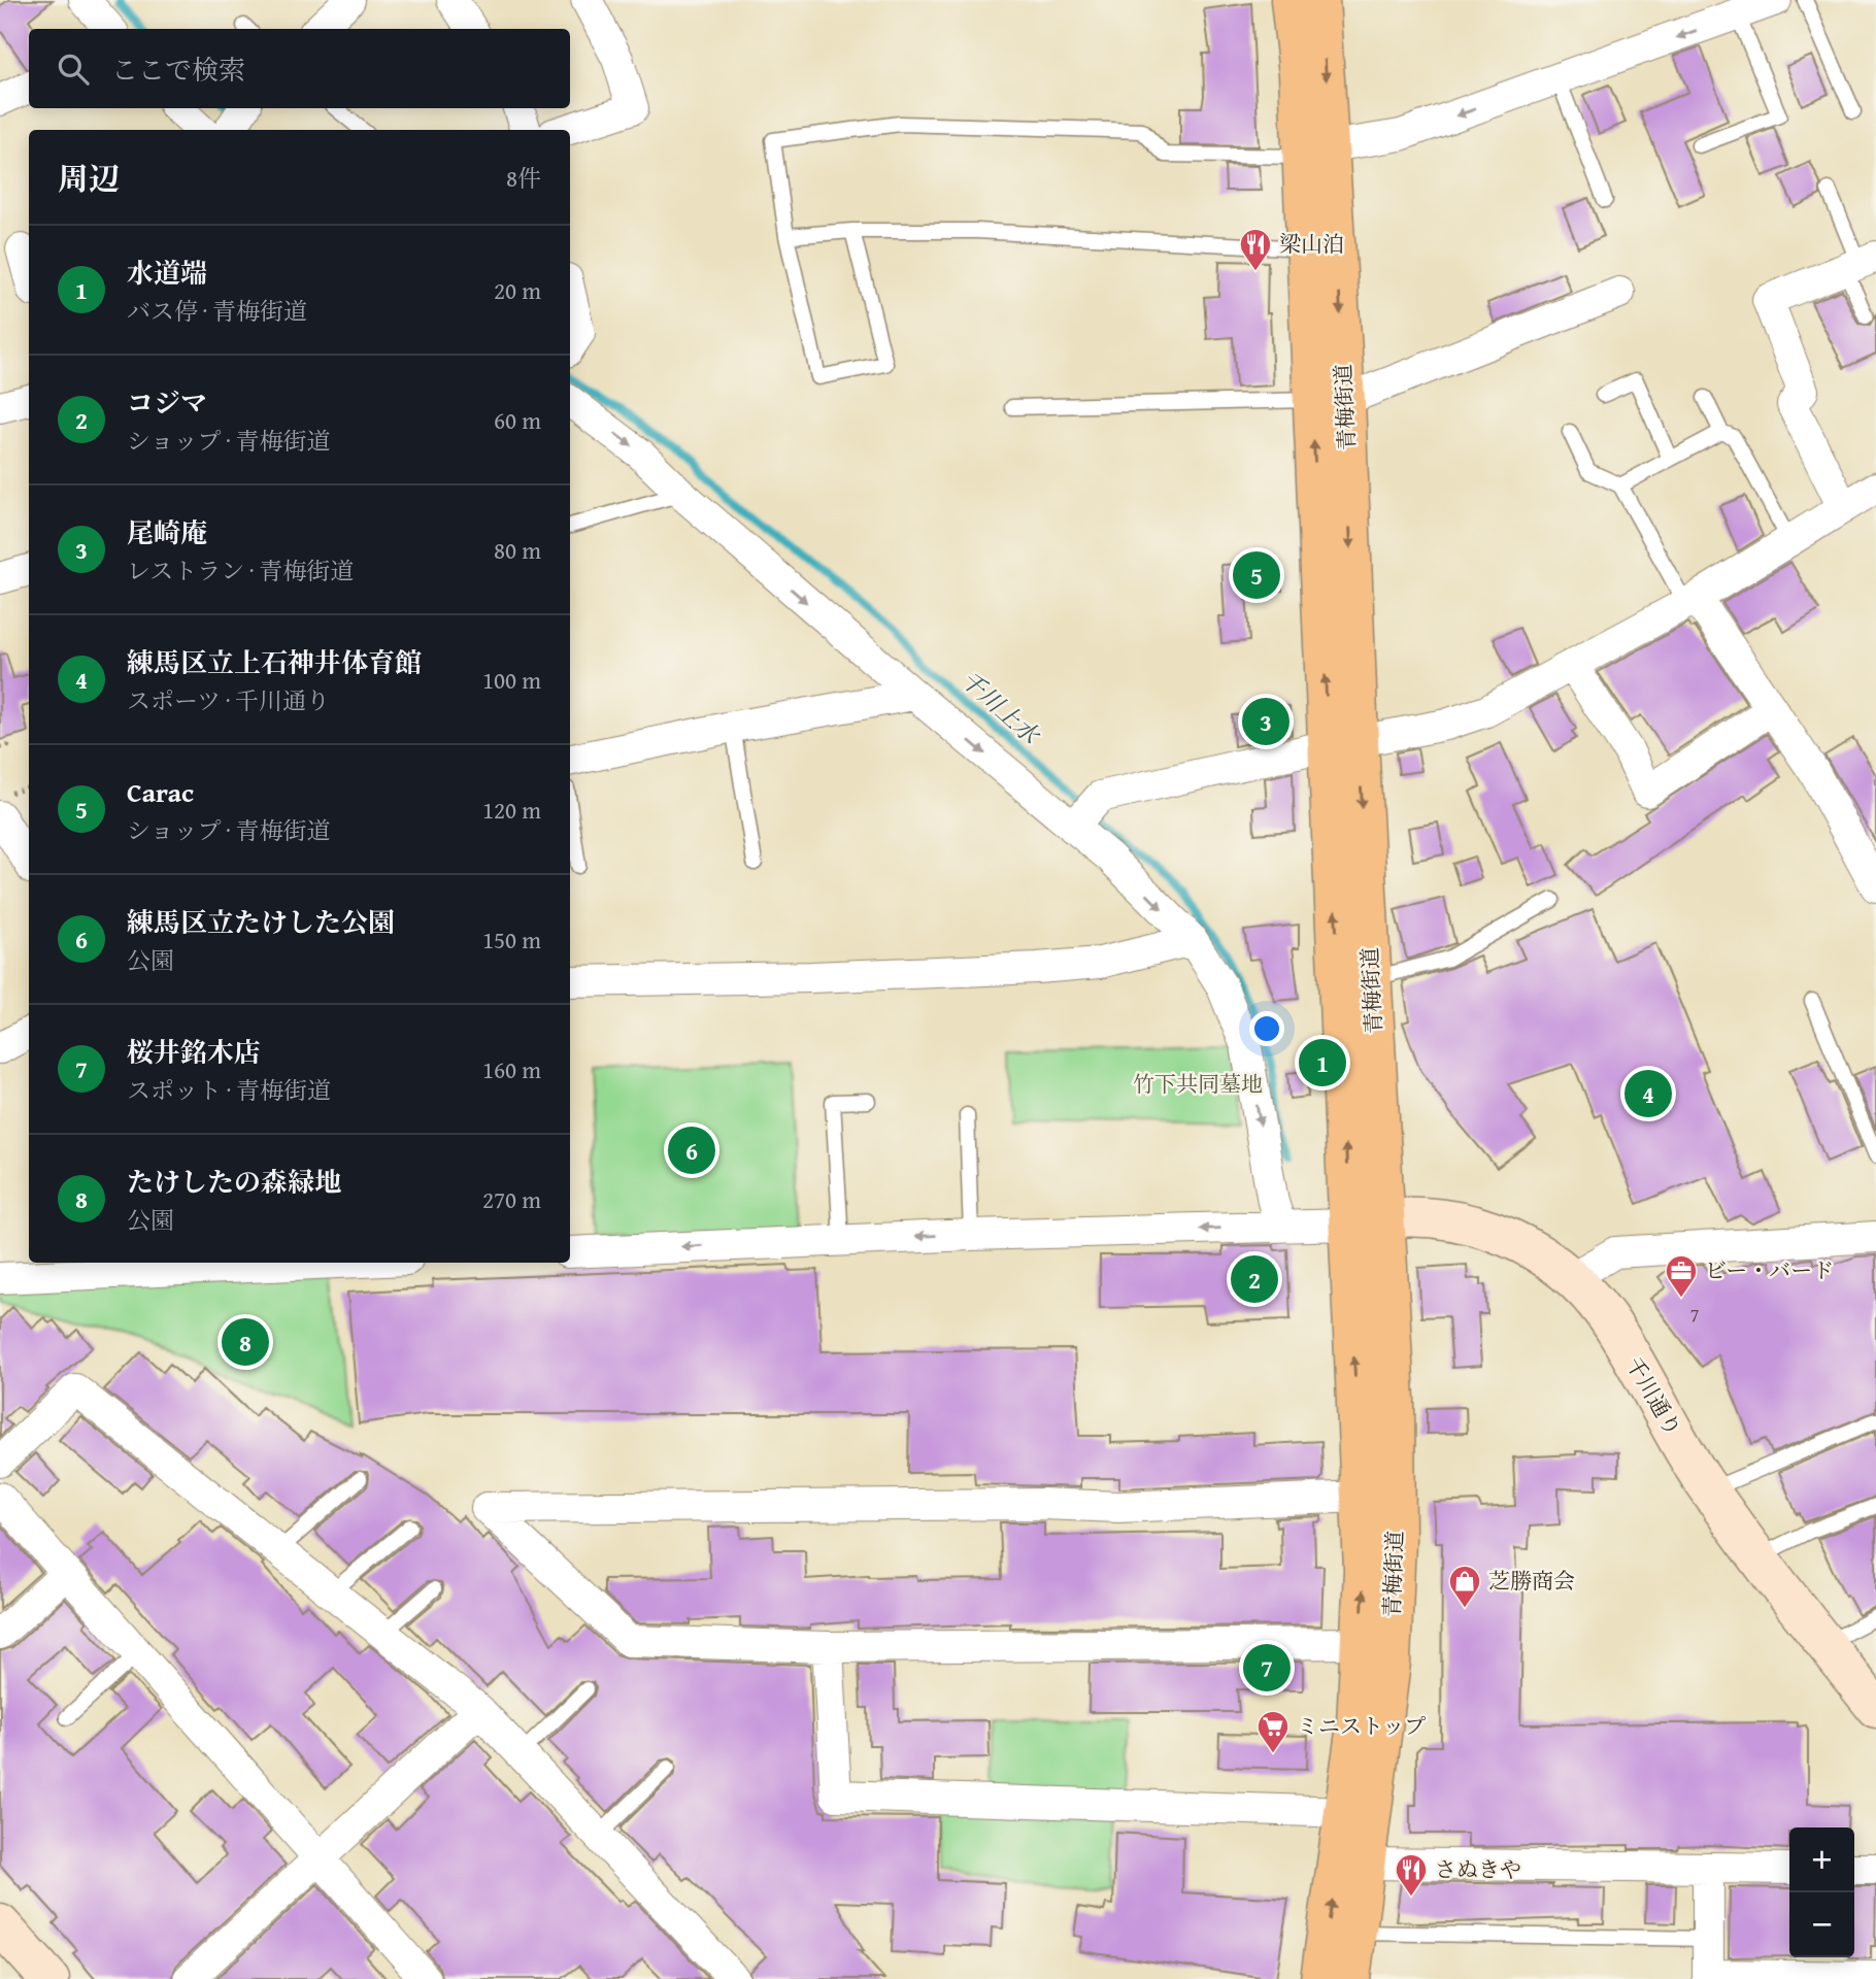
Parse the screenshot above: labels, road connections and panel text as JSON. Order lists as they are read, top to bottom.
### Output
{
  "streets": {
    "main road": ["青梅街道", "千川通り"]
  },
  "crossings": [
    ["青梅街道", "千川通り"]
  ],
  "water": ["千川上水"],
  "parks": ["竹下共同墓地"],
  "places": {
    "restaurant": ["梁山泊", "さぬきや"],
    "office": ["ビー・バード"],
    "shop": ["芝勝商会"],
    "supermarket": ["ミニストップ"]
  },
  "house_numbers": ["7"],
  "page": {
    "search": "ここで検索",
    "heading": ["周辺", "8件"],
    "list": [
      {
        "mark": "1",
        "name": "水道端",
        "note": "バス停 · 青梅街道",
        "value": "20 m"
      },
      {
        "mark": "2",
        "name": "コジマ",
        "note": "ショップ · 青梅街道",
        "value": "60 m"
      },
      {
        "mark": "3",
        "name": "尾崎庵",
        "note": "レストラン · 青梅街道",
        "value": "80 m"
      },
      {
        "mark": "4",
        "name": "練馬区立上石神井体育館",
        "note": "スポーツ · 千川通り",
        "value": "100 m"
      },
      {
        "mark": "5",
        "name": "Carac",
        "note": "ショップ · 青梅街道",
        "value": "120 m"
      },
      {
        "mark": "6",
        "name": "練馬区立たけした公園",
        "note": "公園",
        "value": "150 m"
      },
      {
        "mark": "7",
        "name": "桜井銘木店",
        "note": "スポット · 青梅街道",
        "value": "160 m"
      },
      {
        "mark": "8",
        "name": "たけしたの森緑地",
        "note": "公園",
        "value": "270 m"
      }
    ],
    "pins": [
      "5",
      "3",
      "1",
      "4",
      "6",
      "2",
      "8",
      "7"
    ],
    "map_buttons": ["+", "−"]
  }
}
